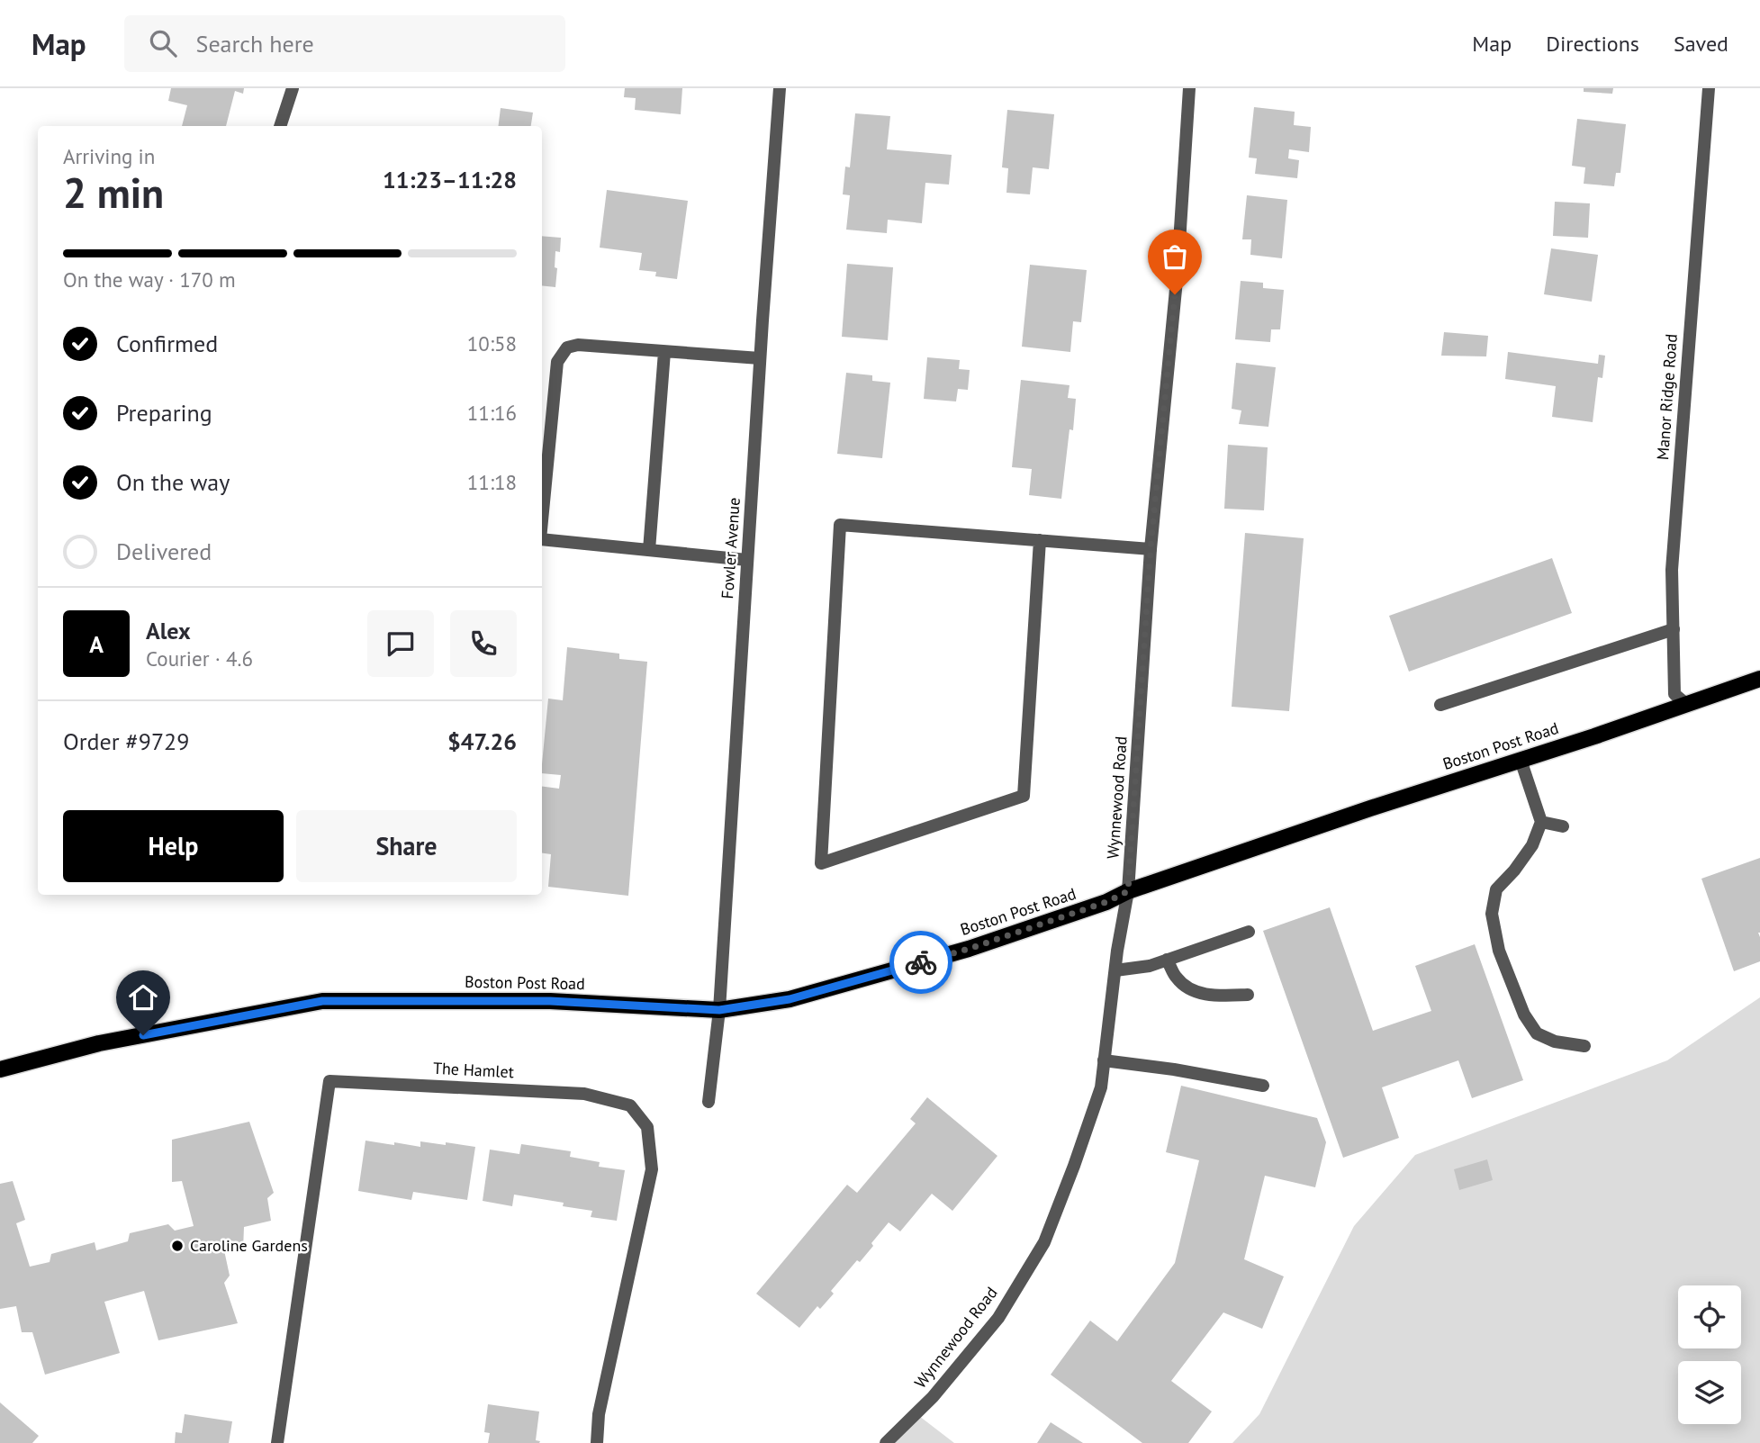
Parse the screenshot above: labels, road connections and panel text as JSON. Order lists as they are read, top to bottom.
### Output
{
  "streets": {
    "main road": ["Boston Post Road"],
    "street": [
      "Manor Ridge Road",
      "Fowler Avenue",
      "Wynnewood Road",
      "The Hamlet"
    ]
  },
  "crossings": [
    ["Manor Ridge Road", "Boston Post Road"],
    ["Fowler Avenue", "Boston Post Road"],
    ["Boston Post Road", "Wynnewood Road"]
  ],
  "places": ["Caroline Gardens"],
  "page": {
    "header": "Map",
    "search": "Search here",
    "nav": ["Map", "Directions", "Saved"],
    "heading": ["2 min", "Arriving in", "11:23–11:28"],
    "panel": [
      "Alex",
      "Courier · 4.6",
      "Order #9729",
      "$47.26"
    ],
    "bar": "On the way · 170 m",
    "list": [
      ["Confirmed", "10:58"],
      ["Preparing", "11:16"],
      ["On the way", "11:18"],
      "Delivered"
    ],
    "round": "A",
    "buttons": ["Help", "Share"]
  }
}
